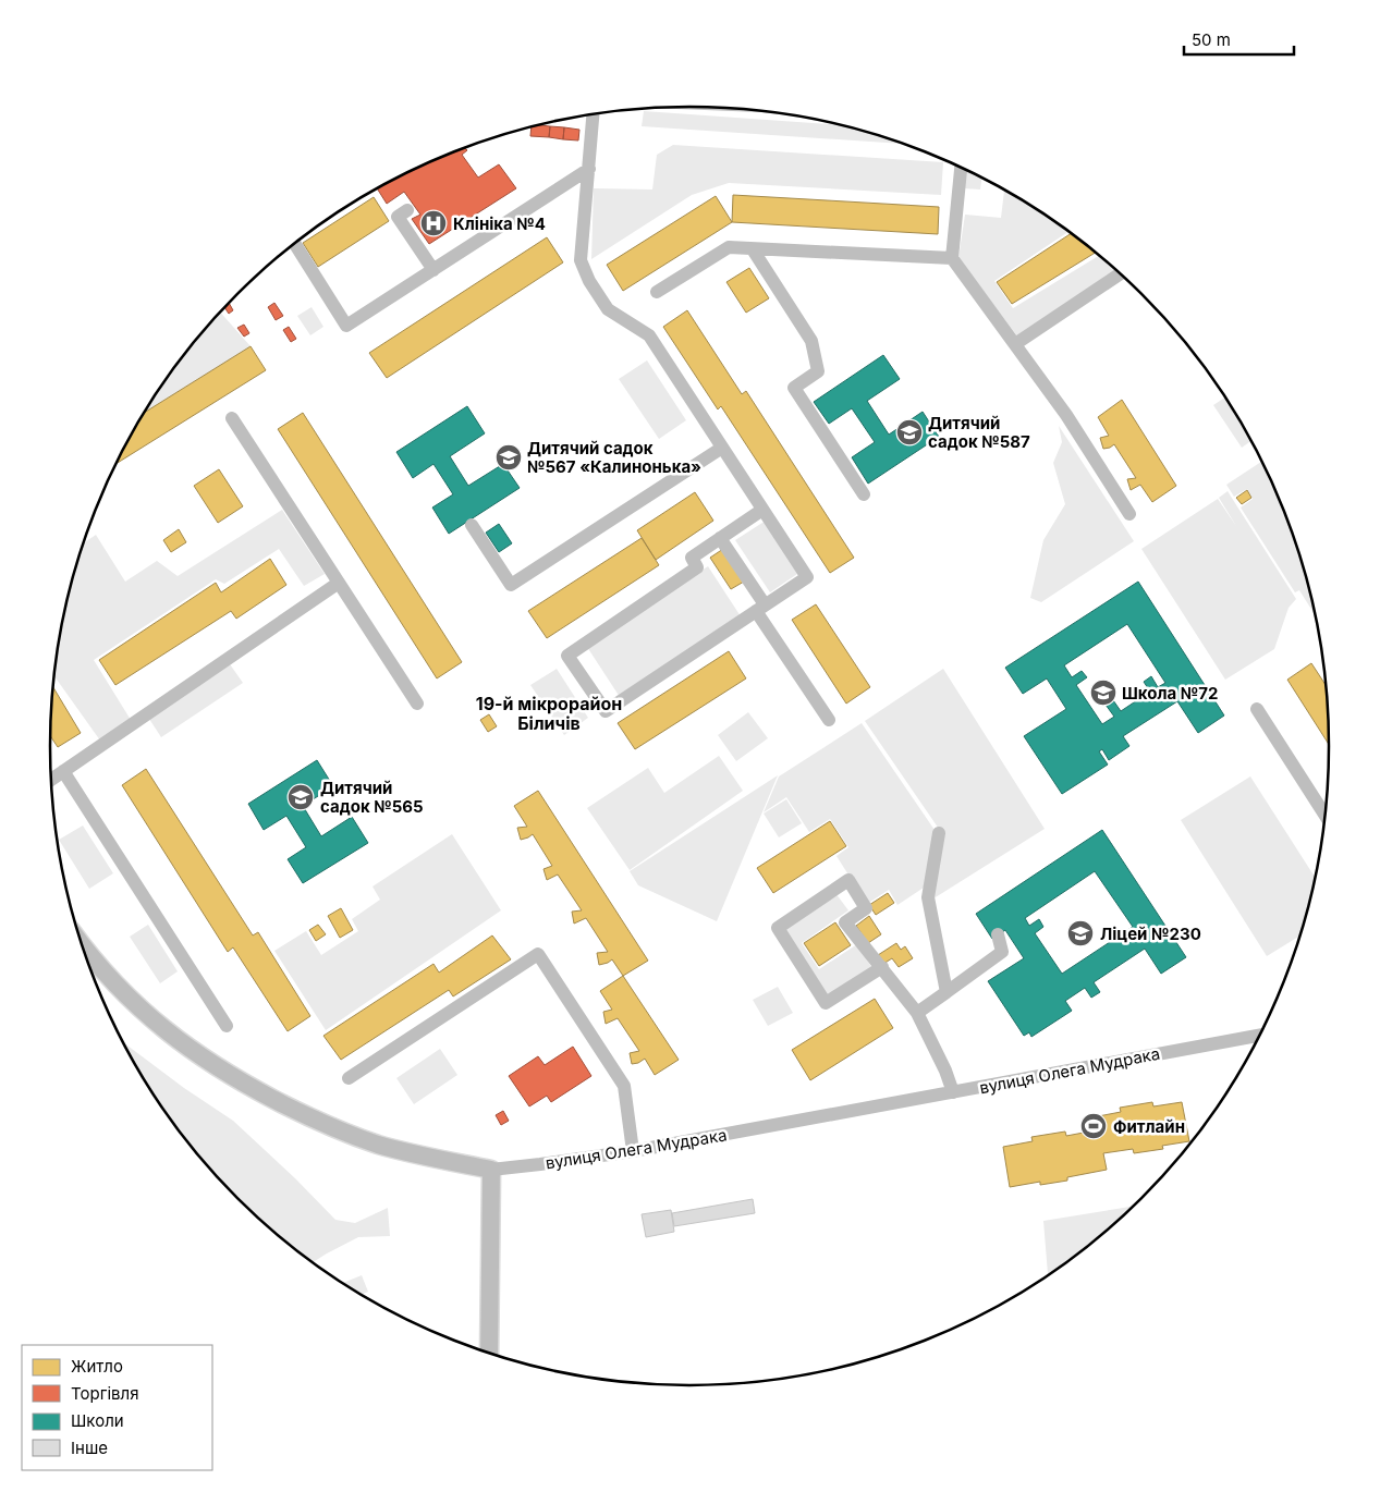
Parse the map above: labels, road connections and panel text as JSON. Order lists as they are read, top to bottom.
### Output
{
  "streets": {
    "main road": ["вулиця Олега Мудрака"]
  },
  "districts": ["19-й мікрорайон Біличів"],
  "places": {
    "hospital": ["Клініка №4"],
    "school or university": [
      "Дитячий садок №587",
      "Дитячий садок №567 «Калинонька»",
      "Школа №72",
      "Дитячий садок №565",
      "Ліцей №230"
    ],
    "sports": ["Фитлайн"]
  },
  "legend": [
    "Житло",
    "Торгівля",
    "Школи",
    "Інше"
  ],
  "scale_bar": "50 m"
}
